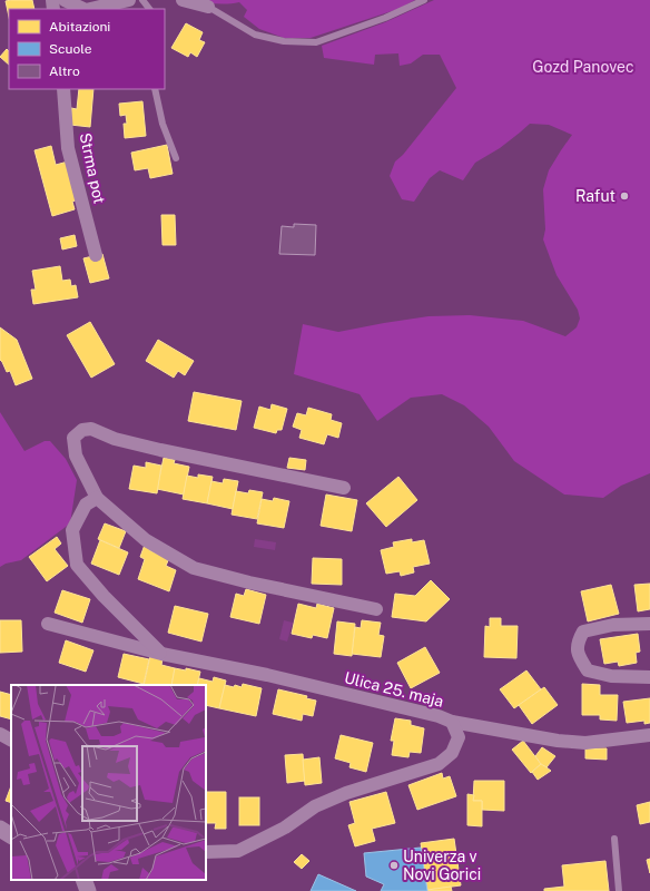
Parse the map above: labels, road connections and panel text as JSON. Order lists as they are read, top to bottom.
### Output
{
  "streets": {
    "street": ["Strma pot", "Ulica 25. maja"]
  },
  "parks": ["Gozd Panovec"],
  "places": ["Rafut", "Univerza v Novi Gorici"],
  "legend": ["Abitazioni", "Scuole", "Altro"]
}
